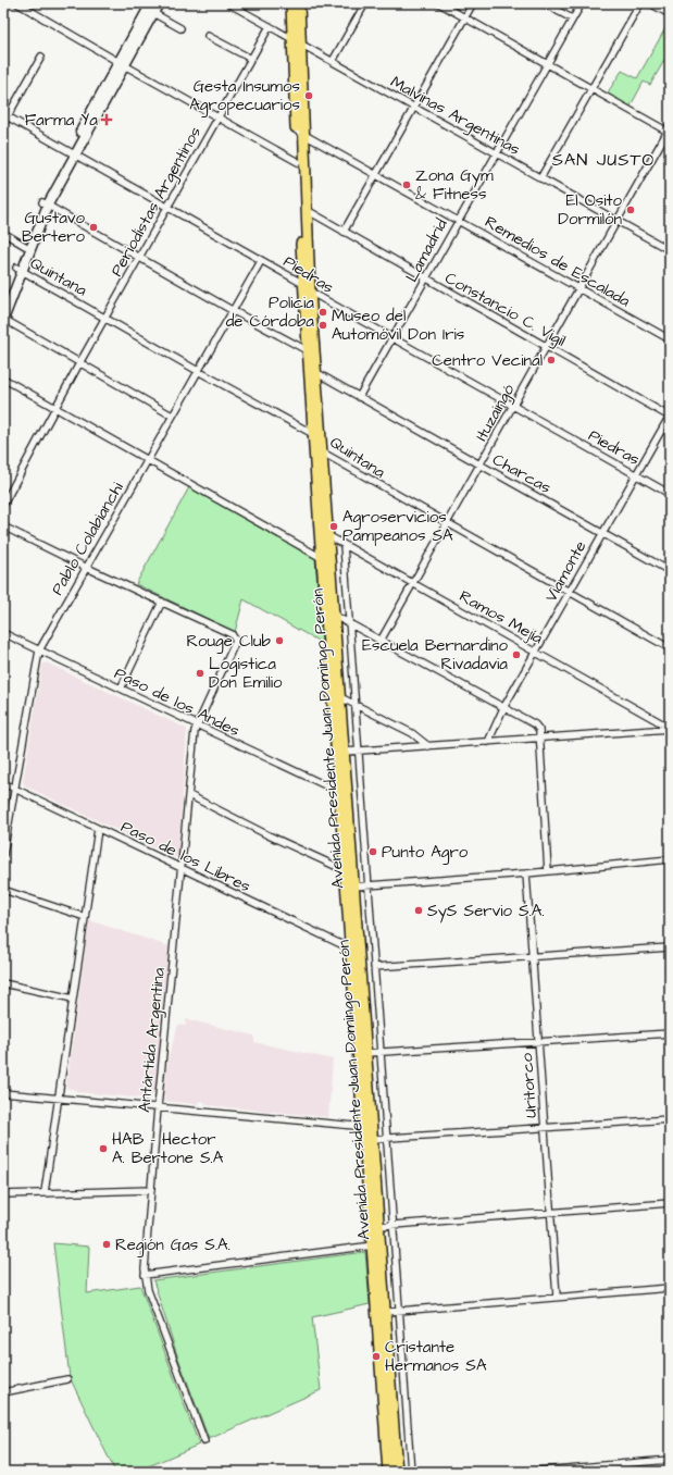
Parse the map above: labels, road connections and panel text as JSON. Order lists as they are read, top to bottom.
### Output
{
  "streets": {
    "main road": ["Avenida Presidente Juan Domingo Perón"],
    "street": [
      "Malvinas Argentinas",
      "Periodistas Argentinos",
      "Lamadrid",
      "Remedios de Escalada",
      "Piedras",
      "Quintana",
      "Constancio C. Vigil",
      "Ituzaingó",
      "Charcas",
      "Pablo Colabianchi",
      "Viamonte",
      "Ramos Mejía",
      "Paso de los Andes",
      "Paso de los Libres",
      "Antártida Argentina",
      "Uritorco"
    ]
  },
  "crossings": [
    ["Malvinas Argentinas", "Periodistas Argentinos"],
    ["Malvinas Argentinas", "Lamadrid"],
    ["Malvinas Argentinas", "Ituzaingó"],
    ["Malvinas Argentinas", "Avenida Presidente Juan Domingo Perón"],
    ["Periodistas Argentinos", "Piedras"],
    ["Periodistas Argentinos", "Quintana"],
    ["Lamadrid", "Remedios de Escalada"],
    ["Lamadrid", "Piedras"],
    ["Lamadrid", "Constancio C. Vigil"],
    ["Lamadrid", "Charcas"],
    ["Remedios de Escalada", "Ituzaingó"],
    ["Remedios de Escalada", "Avenida Presidente Juan Domingo Perón"],
    ["Piedras", "Ituzaingó"],
    ["Piedras", "Pablo Colabianchi"],
    ["Piedras", "Viamonte"],
    ["Piedras", "Avenida Presidente Juan Domingo Perón"],
    ["Quintana", "Ituzaingó"],
    ["Quintana", "Pablo Colabianchi"],
    ["Quintana", "Viamonte"],
    ["Quintana", "Avenida Presidente Juan Domingo Perón"],
    ["Constancio C. Vigil", "Ituzaingó"],
    ["Constancio C. Vigil", "Viamonte"],
    ["Constancio C. Vigil", "Avenida Presidente Juan Domingo Perón"],
    ["Ituzaingó", "Charcas"],
    ["Ituzaingó", "Ramos Mejía"],
    ["Charcas", "Viamonte"],
    ["Charcas", "Avenida Presidente Juan Domingo Perón"],
    ["Pablo Colabianchi", "Paso de los Andes"],
    ["Pablo Colabianchi", "Paso de los Libres"],
    ["Viamonte", "Ramos Mejía"],
    ["Ramos Mejía", "Avenida Presidente Juan Domingo Perón"],
    ["Paso de los Andes", "Avenida Presidente Juan Domingo Perón"],
    ["Paso de los Andes", "Antártida Argentina"],
    ["Avenida Presidente Juan Domingo Perón", "Paso de los Libres"],
    ["Paso de los Libres", "Antártida Argentina"]
  ],
  "districts": ["SAN JUSTO"],
  "places": {
    "other": [
      "Gesta Insumos Agropecuarios",
      "Zona Gym & Fitness",
      "El Osito Dormilón",
      "Gustavo Bertero",
      "Policia de Córdoba",
      "Museo del Automóvil Don Iris",
      "Centro Vecinal",
      "Agroservicios Pampeanos SA",
      "Rouge Club",
      "Escuela Bernardino Rivadavia",
      "Logistica Don Emilio",
      "Punto Agro",
      "SyS Servio S.A.",
      "HAB - Hector A. Bertone S.A",
      "Región Gas S.A.",
      "Cristante Hermanos SA"
    ],
    "health": ["Farma Ya"]
  }
}
